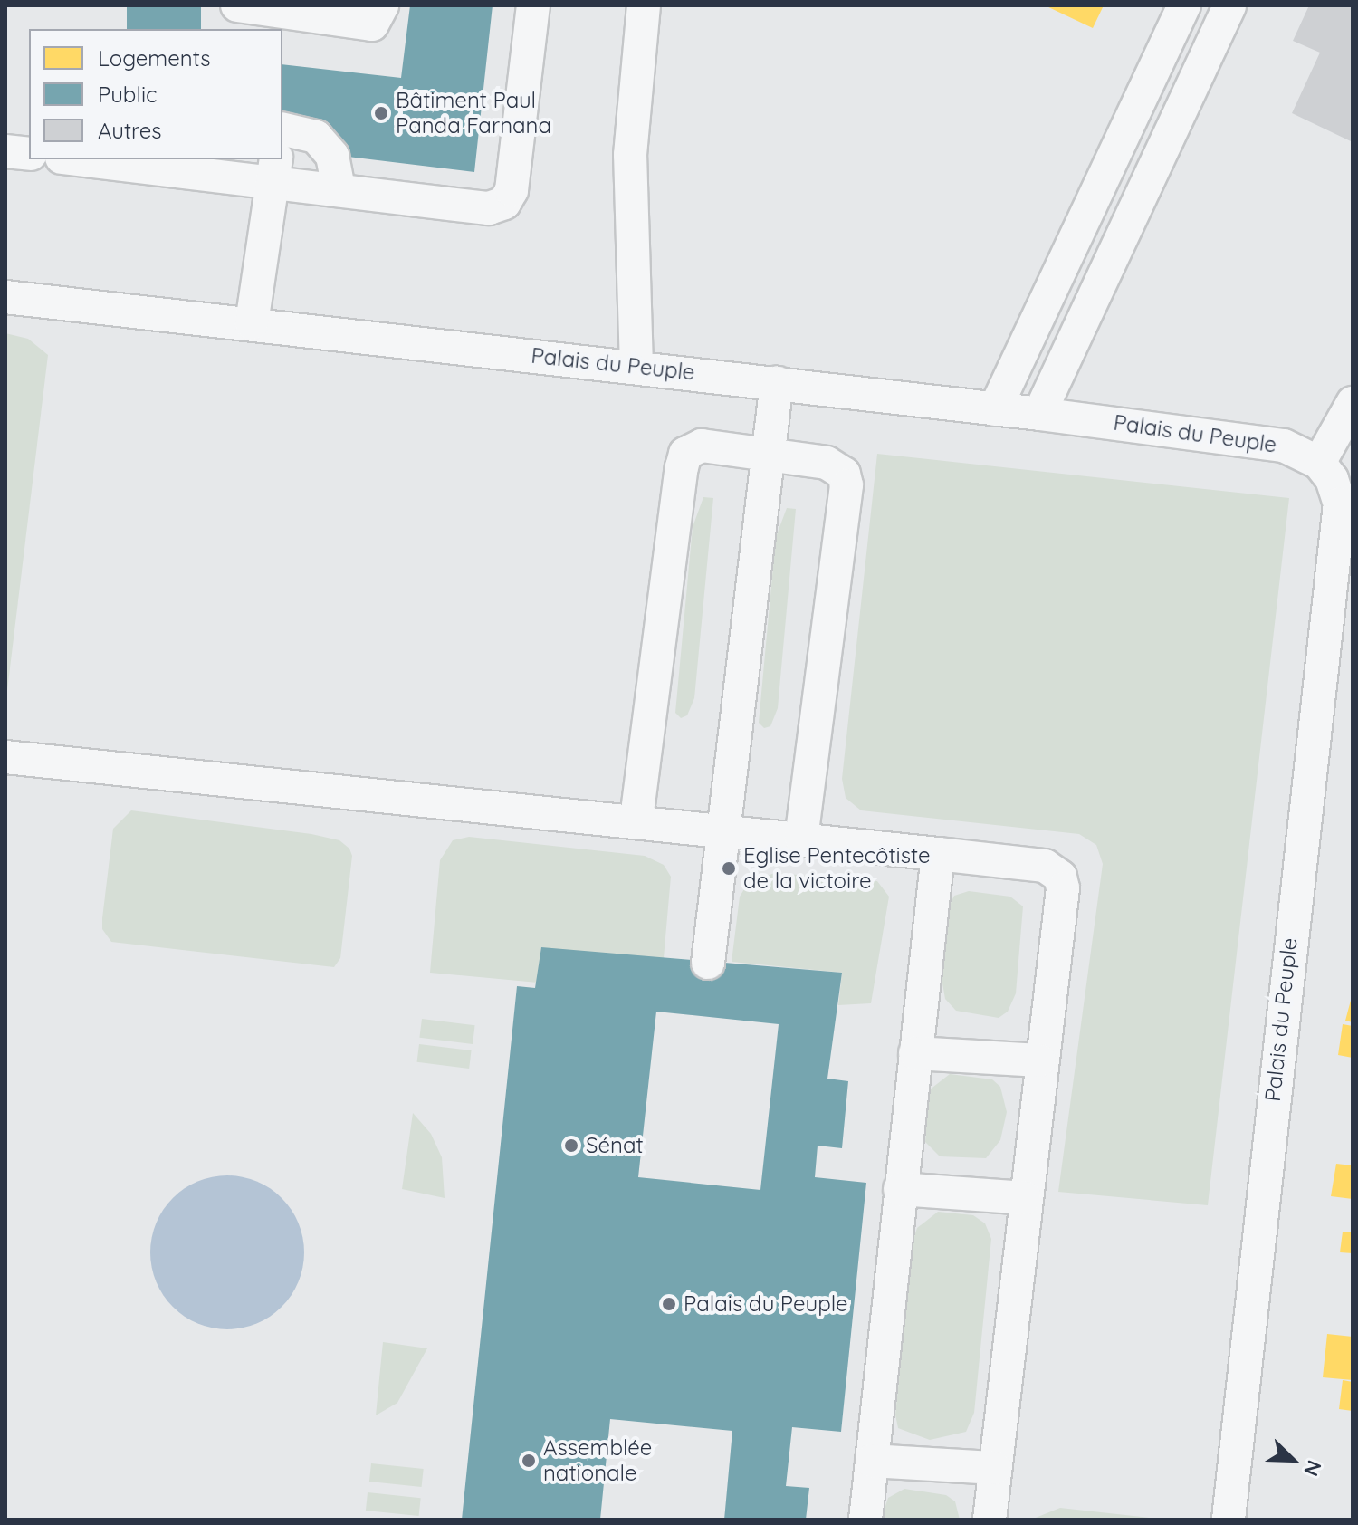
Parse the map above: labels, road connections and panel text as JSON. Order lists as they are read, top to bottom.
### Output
{
  "streets": {
    "street": ["Palais du Peuple"]
  },
  "places": [
    "Bâtiment Paul Panda Farnana",
    "Eglise Pentecôtiste de la victoire",
    "Sénat",
    "Palais du Peuple",
    "Assemblée nationale"
  ],
  "legend": ["Logements", "Public", "Autres"],
  "north": "bottom right"
}
